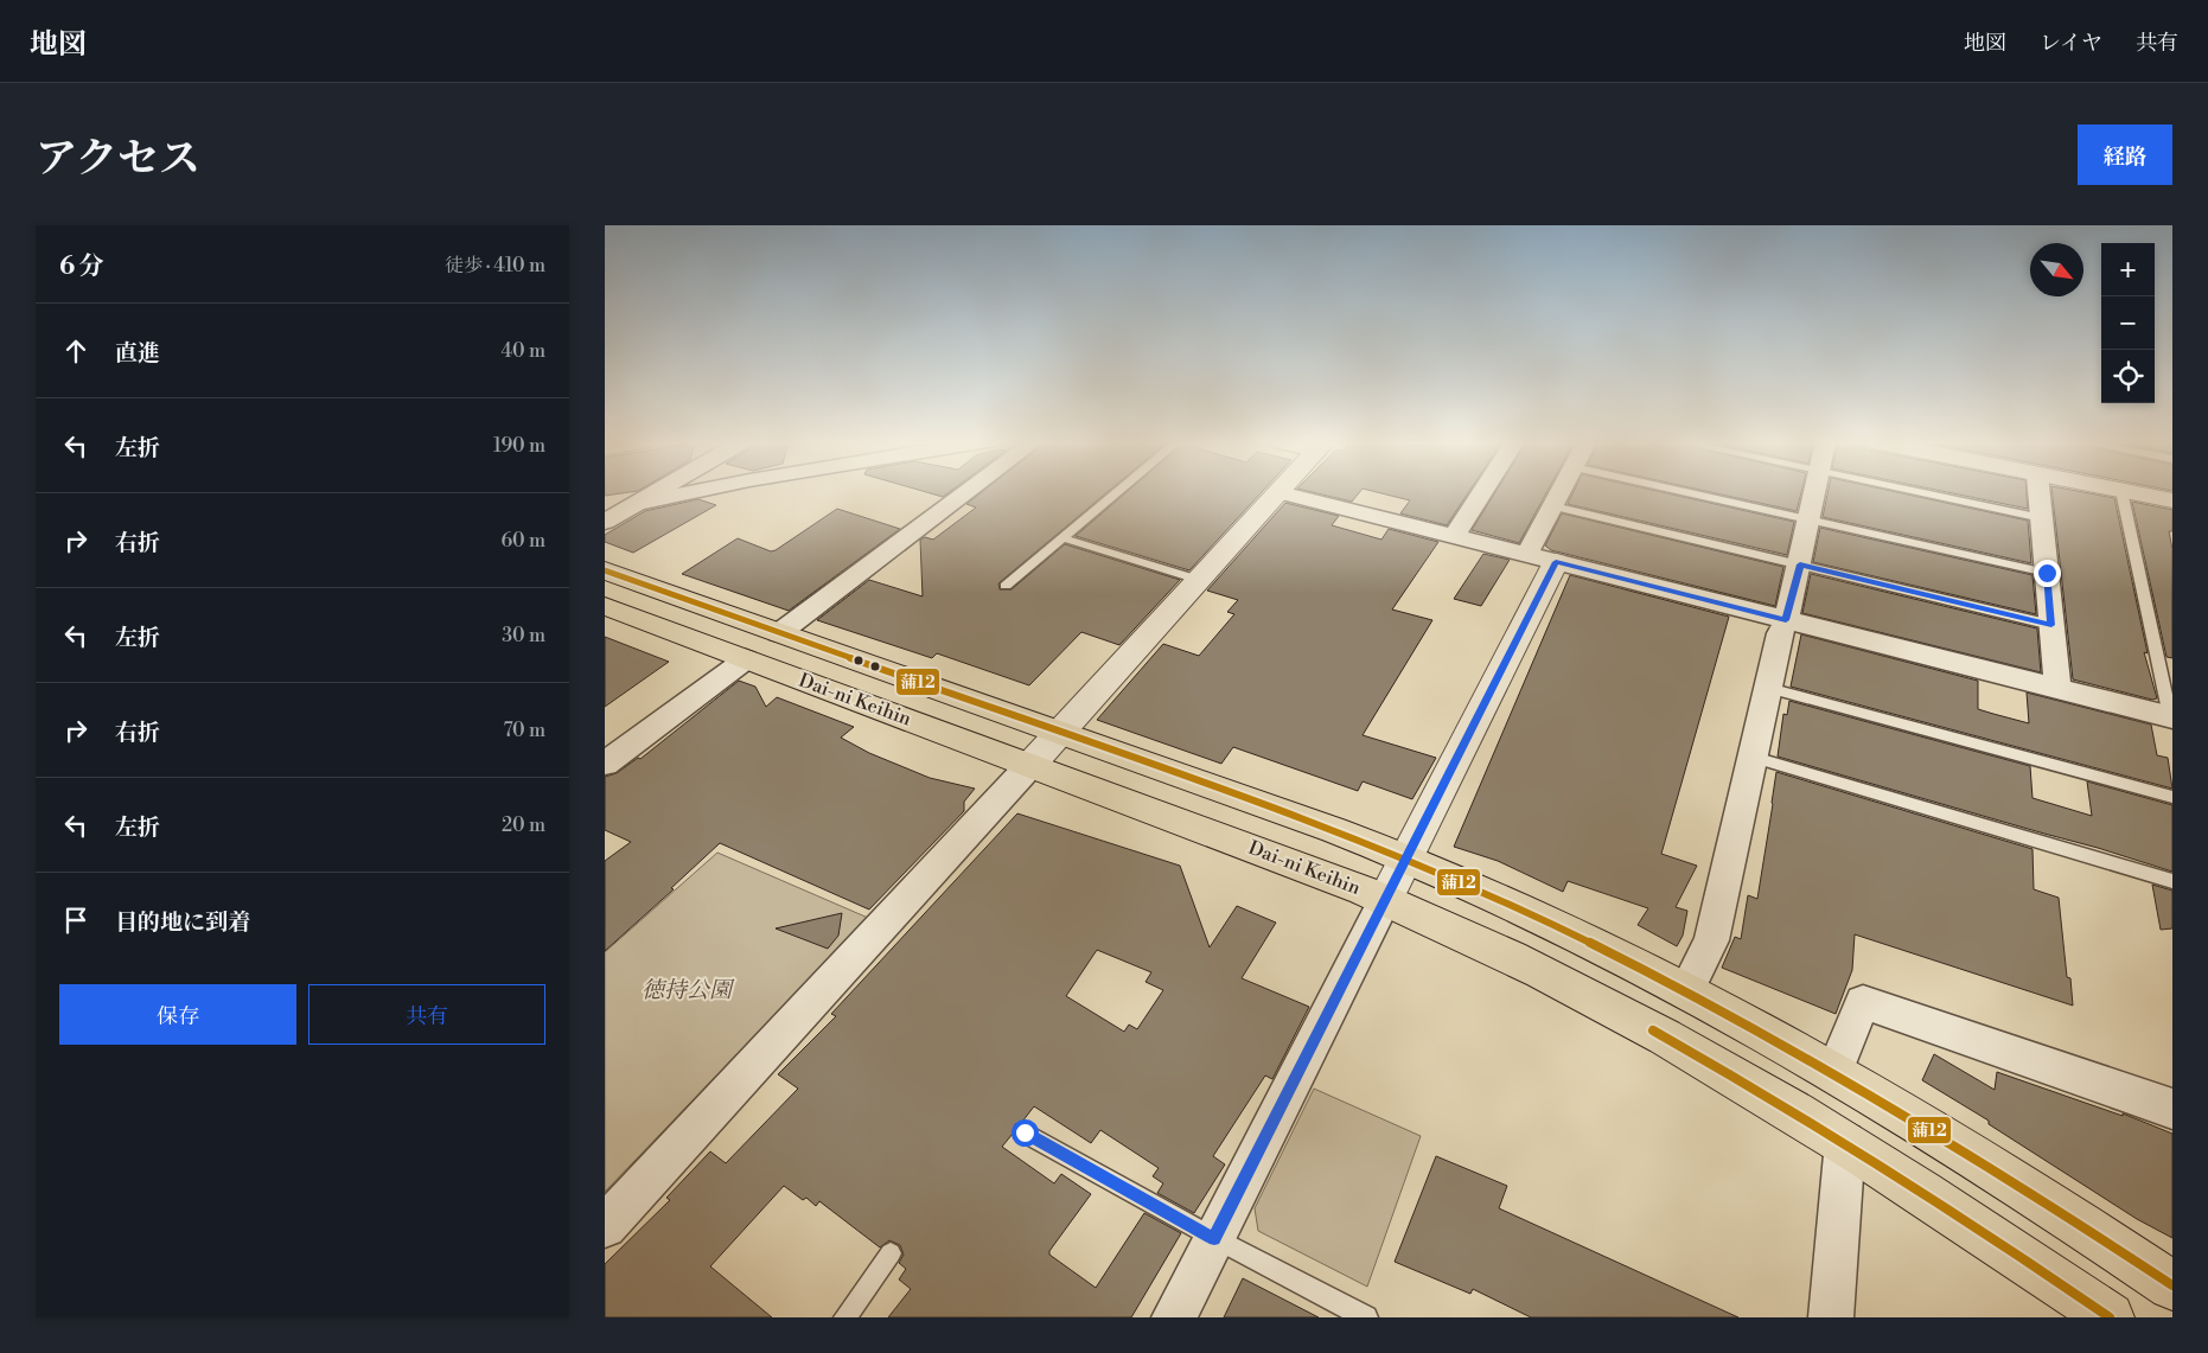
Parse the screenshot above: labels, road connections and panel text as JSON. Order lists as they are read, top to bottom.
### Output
{
  "streets": {
    "main road": ["Dai-ni Keihin"]
  },
  "parks": ["徳持公園"],
  "lines": ["transit line 蒲12"],
  "north": "bottom right",
  "page": {
    "header": "地図",
    "nav": ["地図", "レイヤ", "共有"],
    "title": "アクセス",
    "buttons": [
      "経路",
      ["保存", "共有"]
    ],
    "heading": ["6 分", "徒歩 · 410 m"],
    "map_buttons": ["+", "−"],
    "list": [
      ["直進", "40 m"],
      ["左折", "190 m"],
      ["右折", "60 m"],
      ["左折", "30 m"],
      ["右折", "70 m"],
      ["左折", "20 m"],
      "目的地に到着"
    ]
  }
}
